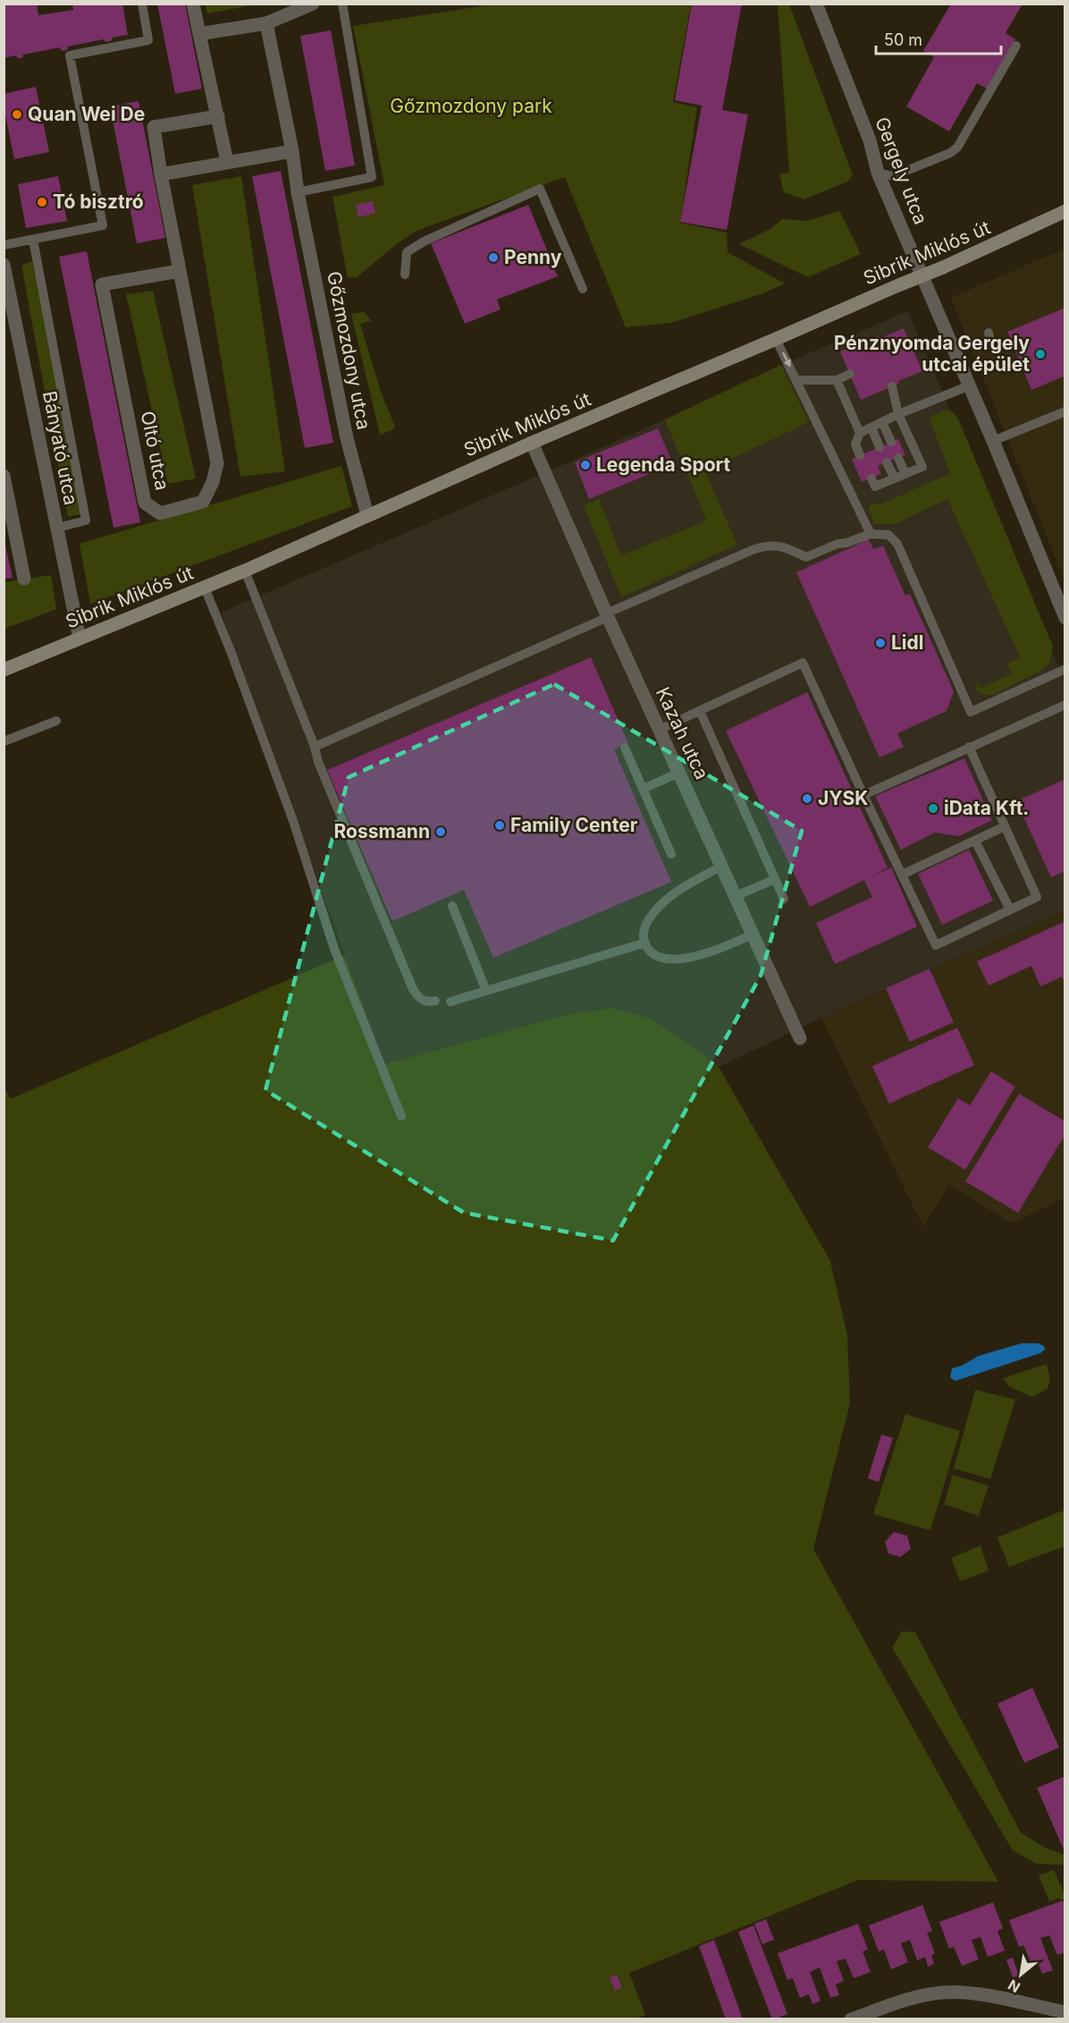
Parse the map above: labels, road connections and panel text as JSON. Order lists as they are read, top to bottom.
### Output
{
  "streets": {
    "street": [
      "Gergely utca",
      "Sibrik Miklós út",
      "Gőzmozdony utca",
      "Bányató utca",
      "Oltó utca",
      "Kazah utca"
    ]
  },
  "crossings": [
    ["Gergely utca", "Sibrik Miklós út"],
    ["Sibrik Miklós út", "Gőzmozdony utca"],
    ["Sibrik Miklós út", "Bányató utca"],
    ["Sibrik Miklós út", "Kazah utca"]
  ],
  "parks": ["Gőzmozdony park"],
  "places": [
    "Quan Wei De",
    "Tó bisztró",
    "Penny",
    "Pénznyomda Gergely utcai épület",
    "Legenda Sport",
    "Lidl",
    "JYSK",
    "iData Kft.",
    "Family Center",
    "Rossmann"
  ],
  "scale_bar": "50 m",
  "north": "bottom left"
}
